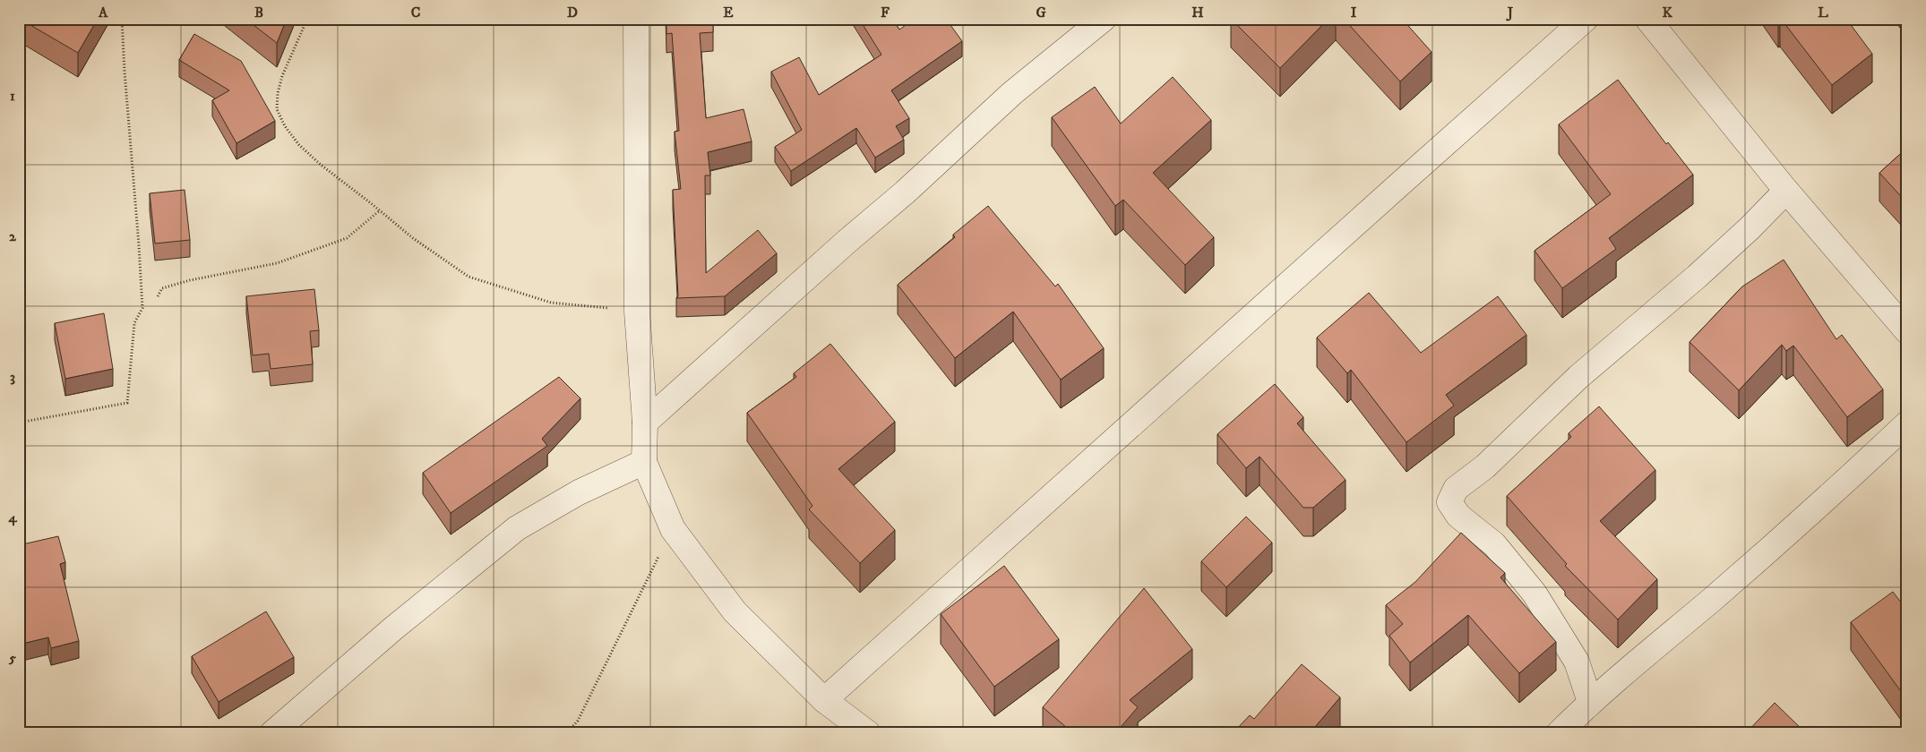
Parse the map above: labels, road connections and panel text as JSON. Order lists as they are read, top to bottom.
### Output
{
  "grid": {
    "columns": [
      "A",
      "B",
      "C",
      "D",
      "E",
      "F",
      "G",
      "H",
      "I",
      "J",
      "K",
      "L"
    ],
    "rows": [
      "1",
      "2",
      "3",
      "4",
      "5"
    ]
  }
}
